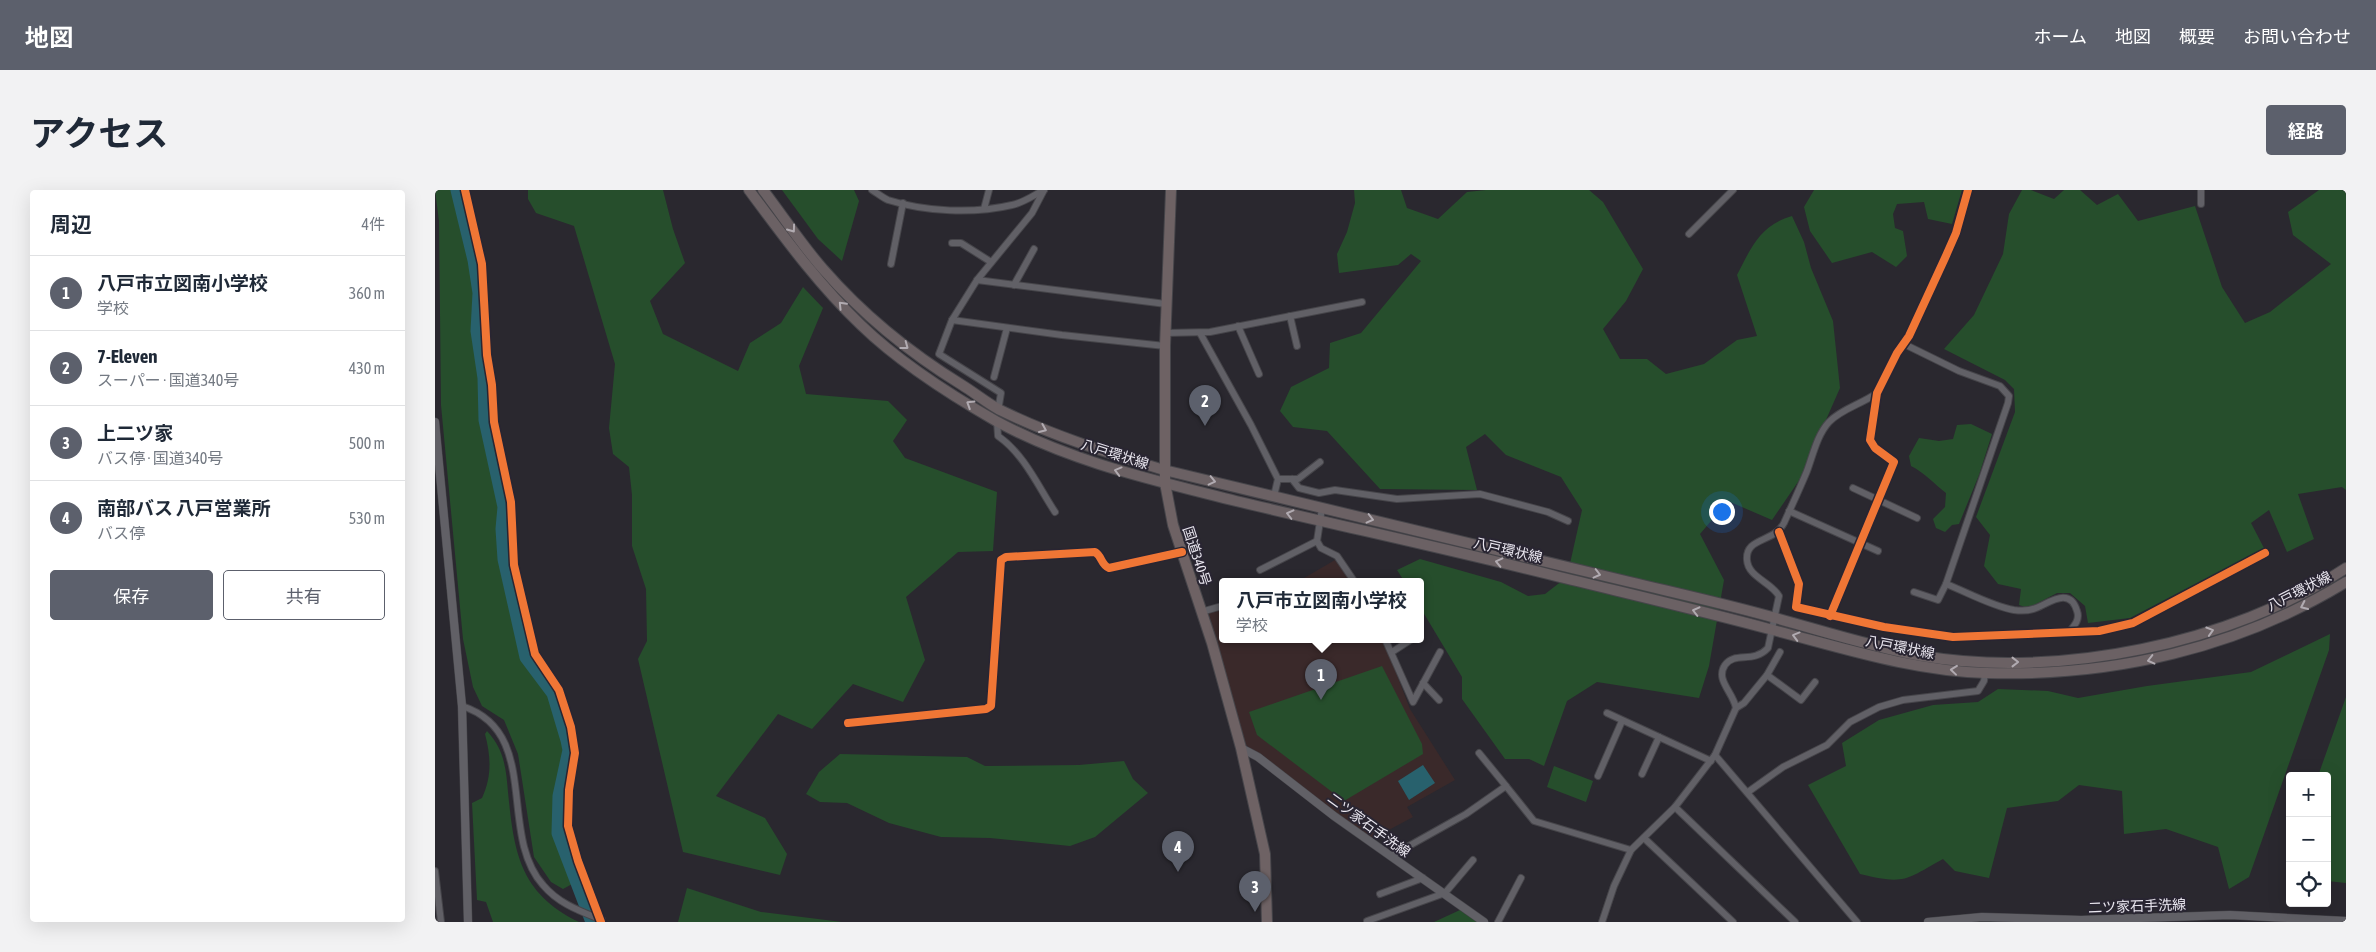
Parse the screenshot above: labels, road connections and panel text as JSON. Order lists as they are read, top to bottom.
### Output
{
  "streets": {
    "highway": ["国道340号"],
    "main road": ["八戸環状線"],
    "street": ["二ツ家石手洗線"]
  },
  "crossings": [
    ["八戸環状線", "国道340号"],
    ["国道340号", "二ツ家石手洗線"]
  ],
  "page": {
    "header": "地図",
    "nav": [
      "ホーム",
      "地図",
      "概要",
      "お問い合わせ"
    ],
    "title": "アクセス",
    "buttons": [
      "経路",
      ["保存", "共有"]
    ],
    "heading": ["周辺", "4件"],
    "list": [
      {
        "mark": "1",
        "name": "八戸市立図南小学校",
        "note": "学校",
        "value": "360 m"
      },
      {
        "mark": "2",
        "name": "7-Eleven",
        "note": "スーパー · 国道340号",
        "value": "430 m"
      },
      {
        "mark": "3",
        "name": "上二ツ家",
        "note": "バス停 · 国道340号",
        "value": "500 m"
      },
      {
        "mark": "4",
        "name": "南部バス 八戸営業所",
        "note": "バス停",
        "value": "530 m"
      }
    ],
    "pins": [
      "2",
      "1",
      "4",
      "3"
    ],
    "popup": ["八戸市立図南小学校", "学校"],
    "map_buttons": ["+", "−"]
  }
}
